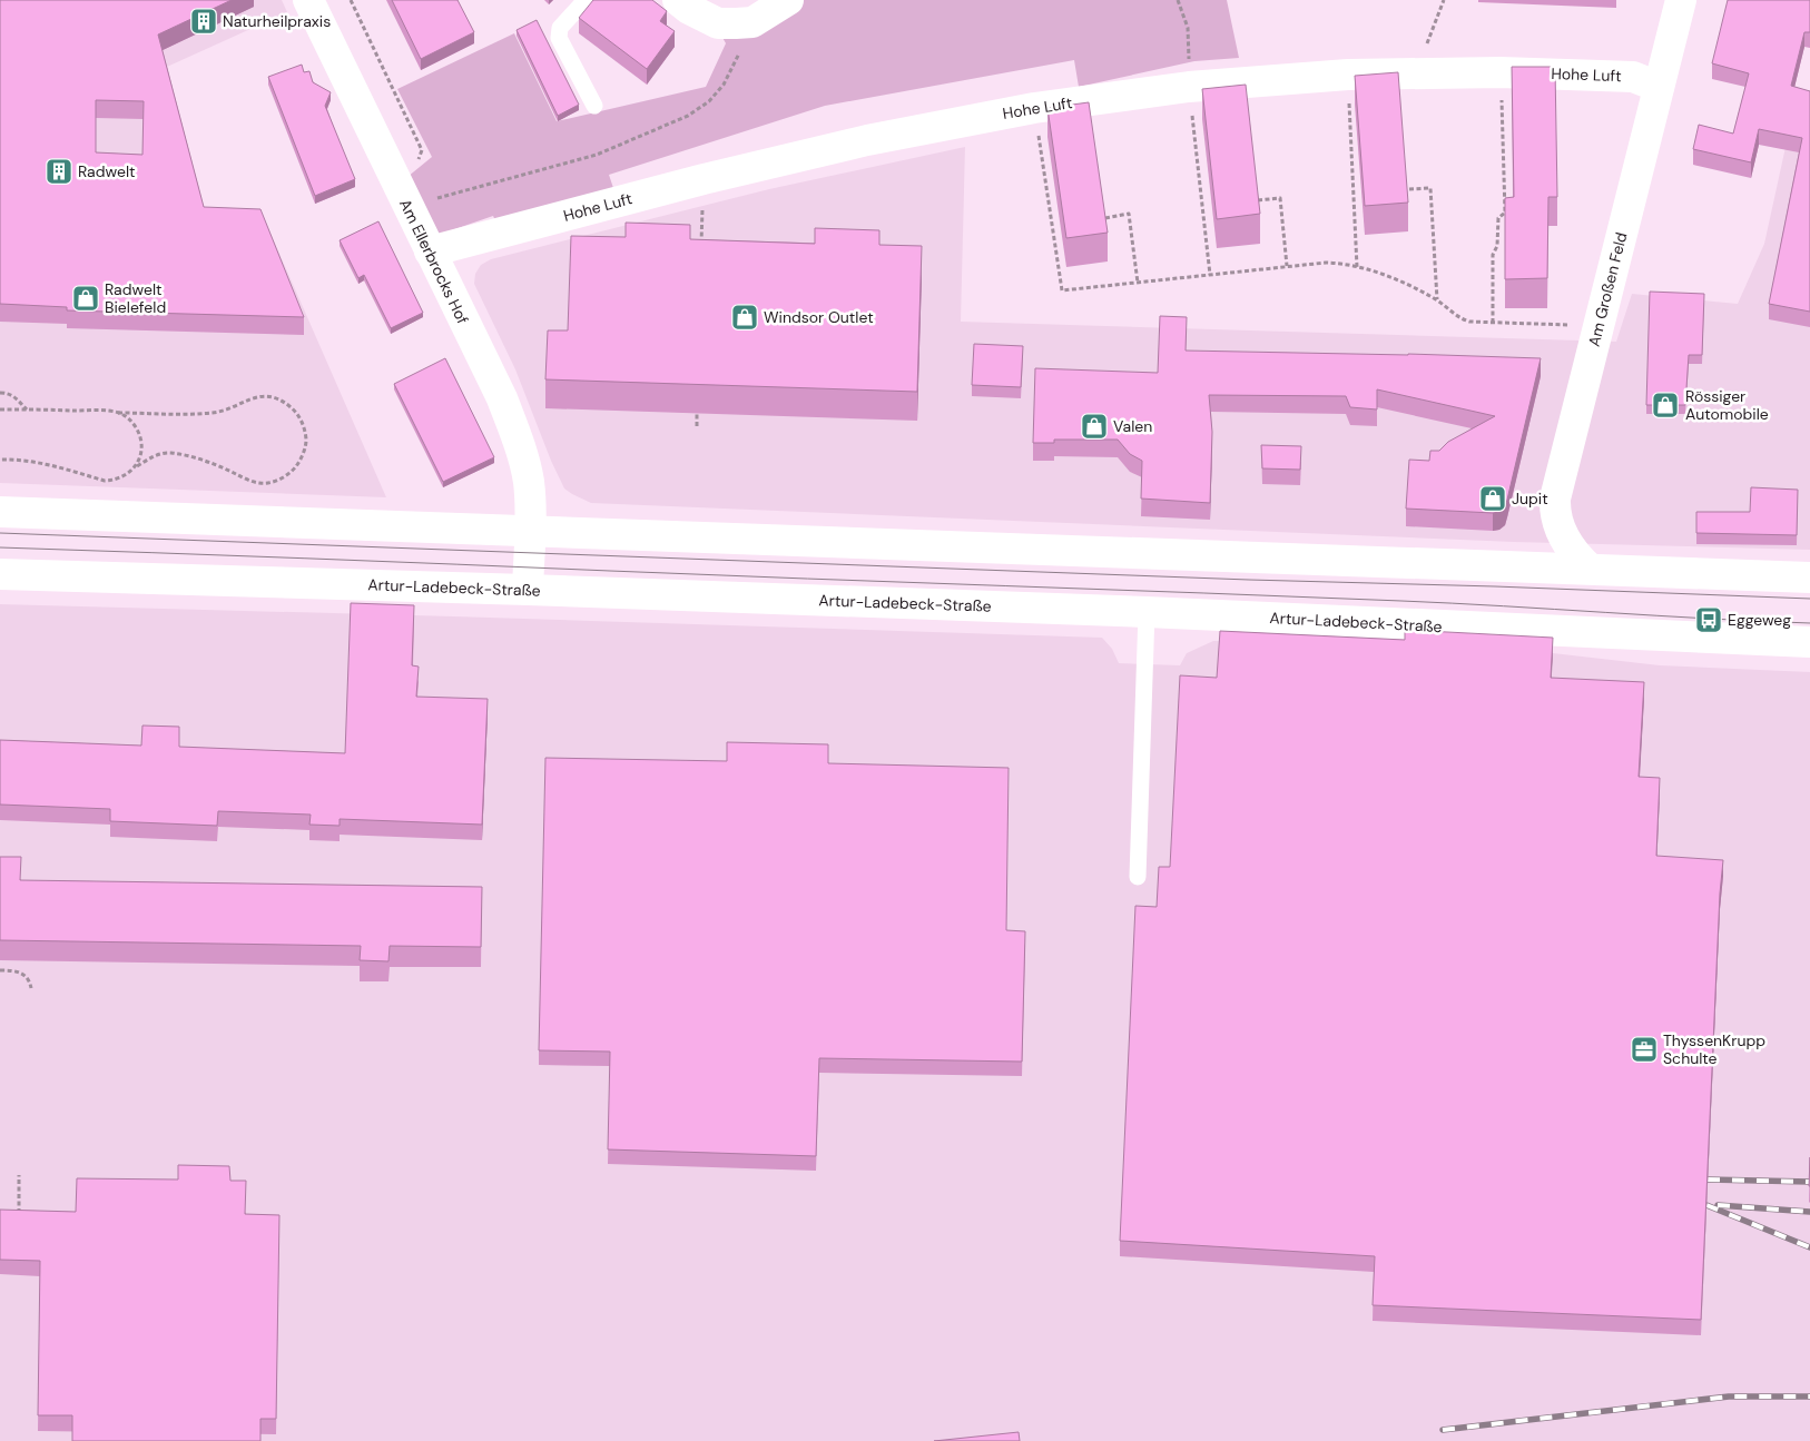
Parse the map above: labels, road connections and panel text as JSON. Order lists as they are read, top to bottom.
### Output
{
  "streets": {
    "street": [
      "Hohe Luft",
      "Am Ellerbrocks Hof",
      "Am Großen Feld",
      "Artur-Ladebeck-Straße"
    ]
  },
  "crossings": [
    ["Hohe Luft", "Am Ellerbrocks Hof"],
    ["Hohe Luft", "Am Großen Feld"],
    ["Am Ellerbrocks Hof", "Artur-Ladebeck-Straße"]
  ],
  "places": {
    "building": ["Naturheilpraxis", "Radwelt"],
    "shop": [
      "Radwelt Bielefeld",
      "Windsor Outlet",
      "Rössiger Automobile",
      "Valen",
      "Jupit"
    ],
    "bus stop": ["Eggeweg"],
    "office": ["ThyssenKrupp Schulte"]
  }
}
